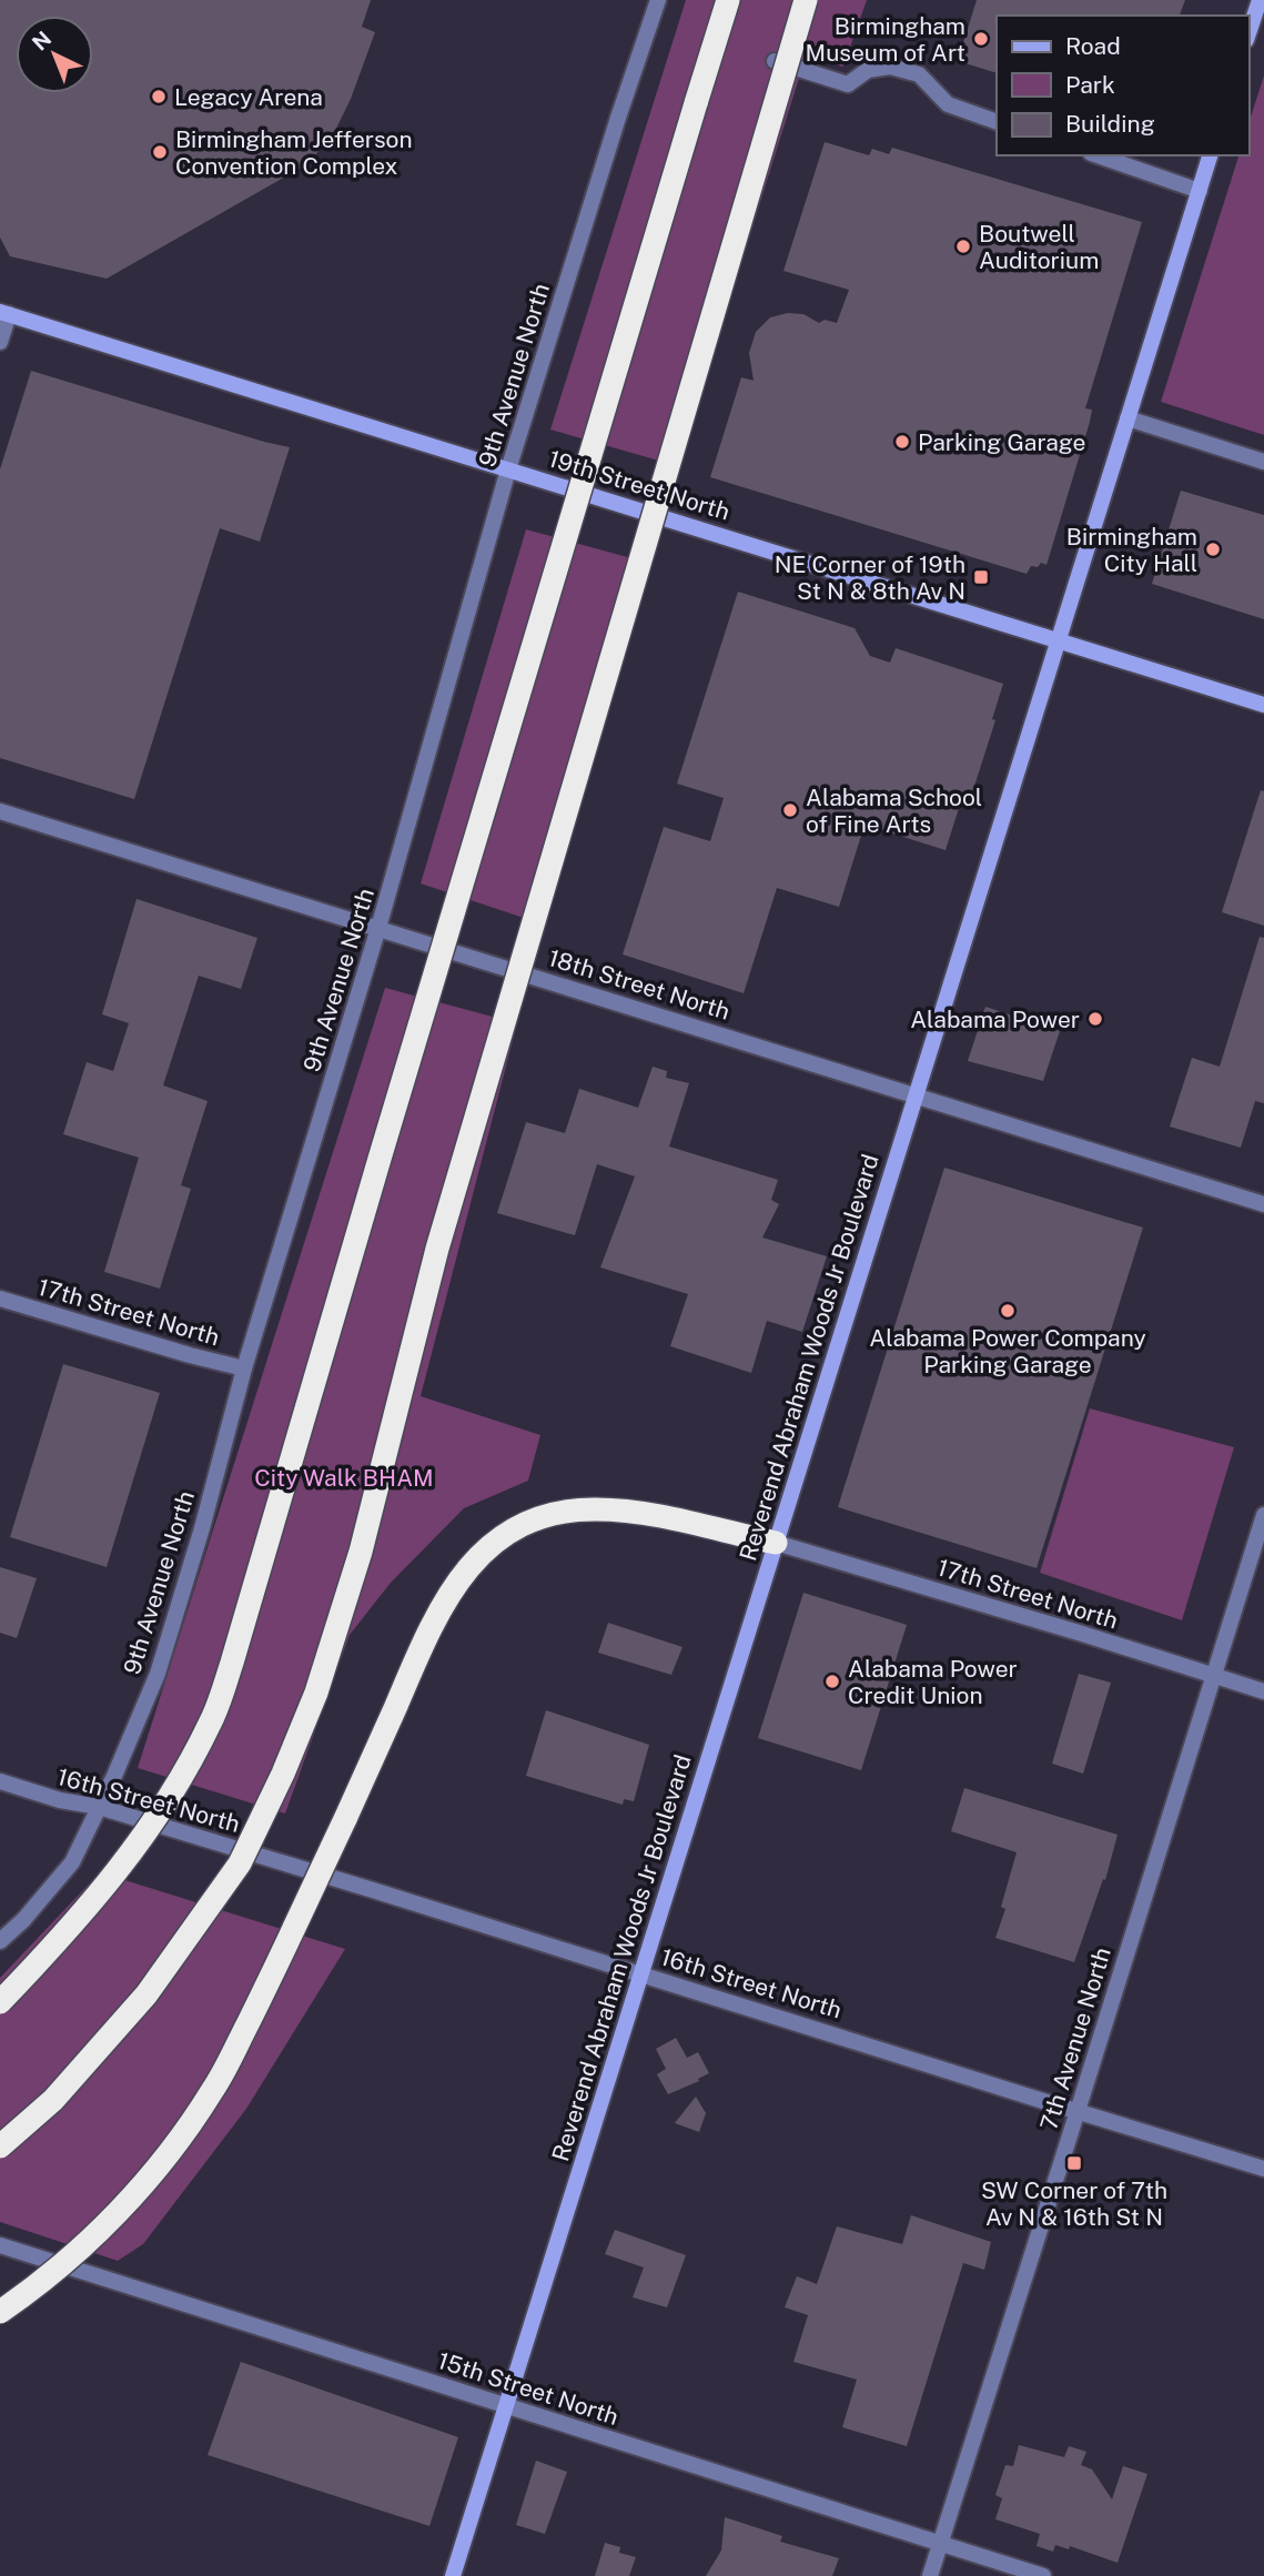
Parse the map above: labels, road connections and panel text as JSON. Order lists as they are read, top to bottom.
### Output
{
  "streets": {
    "main road": ["19th Street North", "Reverend Abraham Woods Jr Boulevard"],
    "street": [
      "9th Avenue North",
      "18th Street North",
      "17th Street North",
      "16th Street North",
      "7th Avenue North",
      "15th Street North"
    ]
  },
  "crossings": [
    ["9th Avenue North", "19th Street North"],
    ["9th Avenue North", "18th Street North"],
    ["9th Avenue North", "17th Street North"],
    ["9th Avenue North", "16th Street North"],
    ["19th Street North", "Reverend Abraham Woods Jr Boulevard"],
    ["18th Street North", "Reverend Abraham Woods Jr Boulevard"],
    ["17th Street North", "Reverend Abraham Woods Jr Boulevard"],
    ["17th Street North", "7th Avenue North"],
    ["Reverend Abraham Woods Jr Boulevard", "16th Street North"],
    ["Reverend Abraham Woods Jr Boulevard", "15th Street North"],
    ["16th Street North", "7th Avenue North"],
    ["7th Avenue North", "15th Street North"]
  ],
  "parks": ["City Walk BHAM"],
  "places": {
    "other": [
      "Birmingham Museum of Art",
      "Legacy Arena",
      "Birmingham Jefferson Convention Complex",
      "Boutwell Auditorium",
      "Parking Garage",
      "Birmingham City Hall",
      "Alabama School of Fine Arts",
      "Alabama Power",
      "Alabama Power Company Parking Garage",
      "Alabama Power Credit Union"
    ],
    "transit": ["NE Corner of 19th St N & 8th Av N", "SW Corner of 7th Av N & 16th St N"]
  },
  "legend": ["Road", "Park", "Building"],
  "north": "top left"
}
